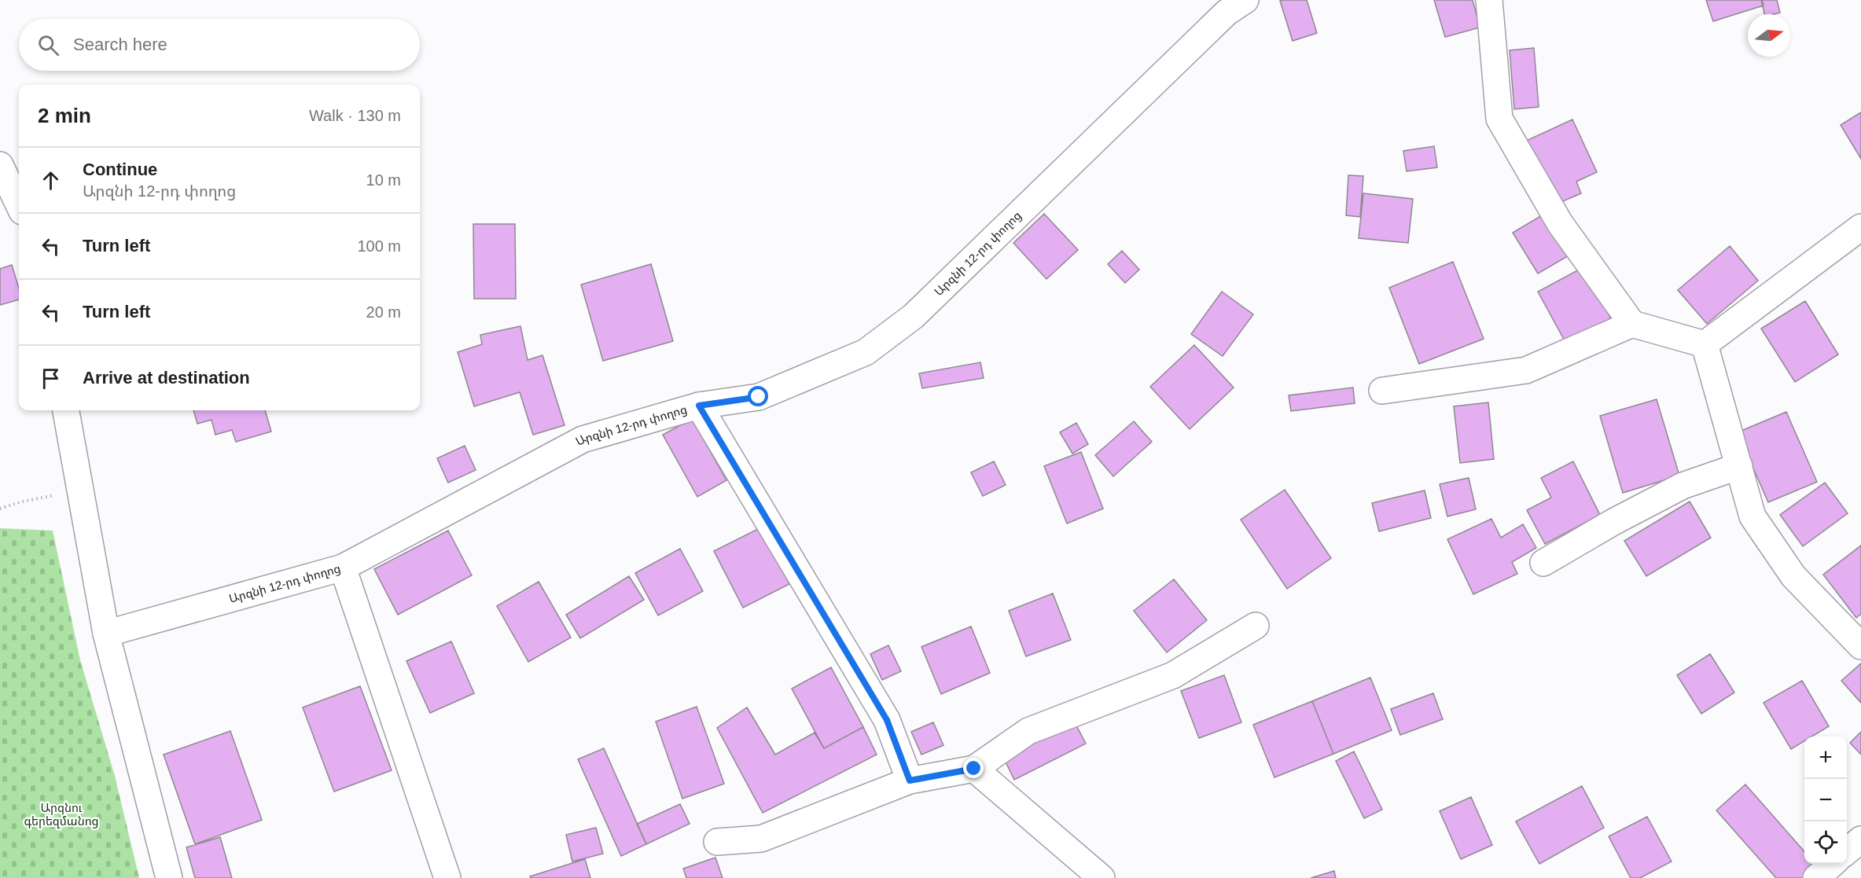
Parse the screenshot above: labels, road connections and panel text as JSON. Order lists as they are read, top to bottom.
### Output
{
  "streets": {
    "street": ["Արզնի 12-րդ փողոց"]
  },
  "parks": ["Արզնու գերեզմանոց"],
  "north": "right",
  "page": {
    "search": "Search here",
    "heading": ["2 min", "Walk · 130 m"],
    "list": [
      ["Continue", "Արզնի 12-րդ փողոց", "10 m"],
      ["Turn left", "100 m"],
      ["Turn left", "20 m"],
      "Arrive at destination"
    ],
    "map_buttons": ["+", "−"]
  }
}
